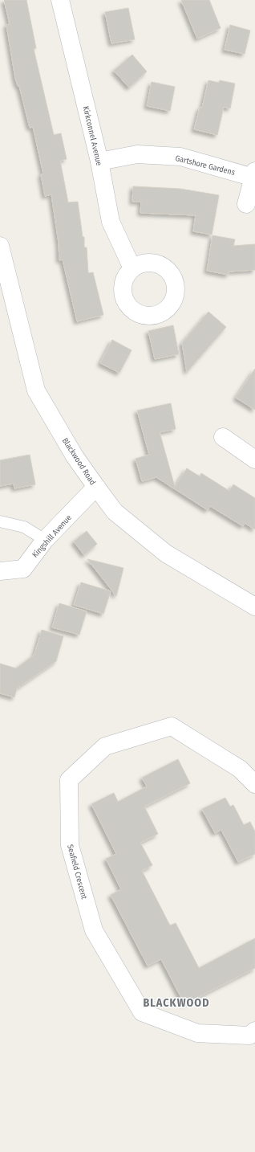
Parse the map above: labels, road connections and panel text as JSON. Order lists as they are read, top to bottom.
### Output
{
  "streets": {
    "street": [
      "Kirkconnel Avenue",
      "Gartshore Gardens",
      "Blackwood Road",
      "Kingshill Avenue",
      "Seafield Crescent"
    ]
  },
  "crossings": [
    ["Kirkconnel Avenue", "Gartshore Gardens"],
    ["Blackwood Road", "Kingshill Avenue"]
  ],
  "districts": ["BLACKWOOD"]
}
